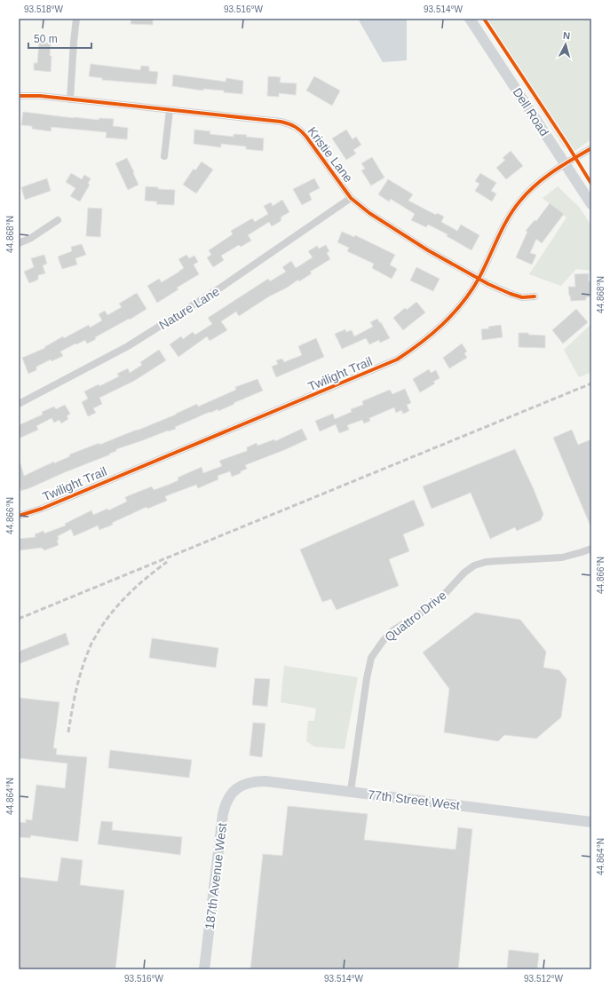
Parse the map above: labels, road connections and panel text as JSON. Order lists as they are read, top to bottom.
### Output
{
  "streets": {
    "street": [
      "Dell Road",
      "Kristie Lane",
      "Nature Lane",
      "Twilight Trail",
      "Quattro Drive",
      "77th Street West",
      "187th Avenue West"
    ]
  },
  "crossings": [
    ["Dell Road", "Twilight Trail"],
    ["Kristie Lane", "Nature Lane"],
    ["Kristie Lane", "Twilight Trail"],
    ["Quattro Drive", "77th Street West"],
    ["77th Street West", "187th Avenue West"]
  ],
  "scale_bar": "50 m",
  "north": "top",
  "coordinates": [
    "93.518°W",
    "93.516°W",
    "93.514°W",
    "44.868°N",
    "44.866°N",
    "44.864°N",
    "93.512°W"
  ]
}
